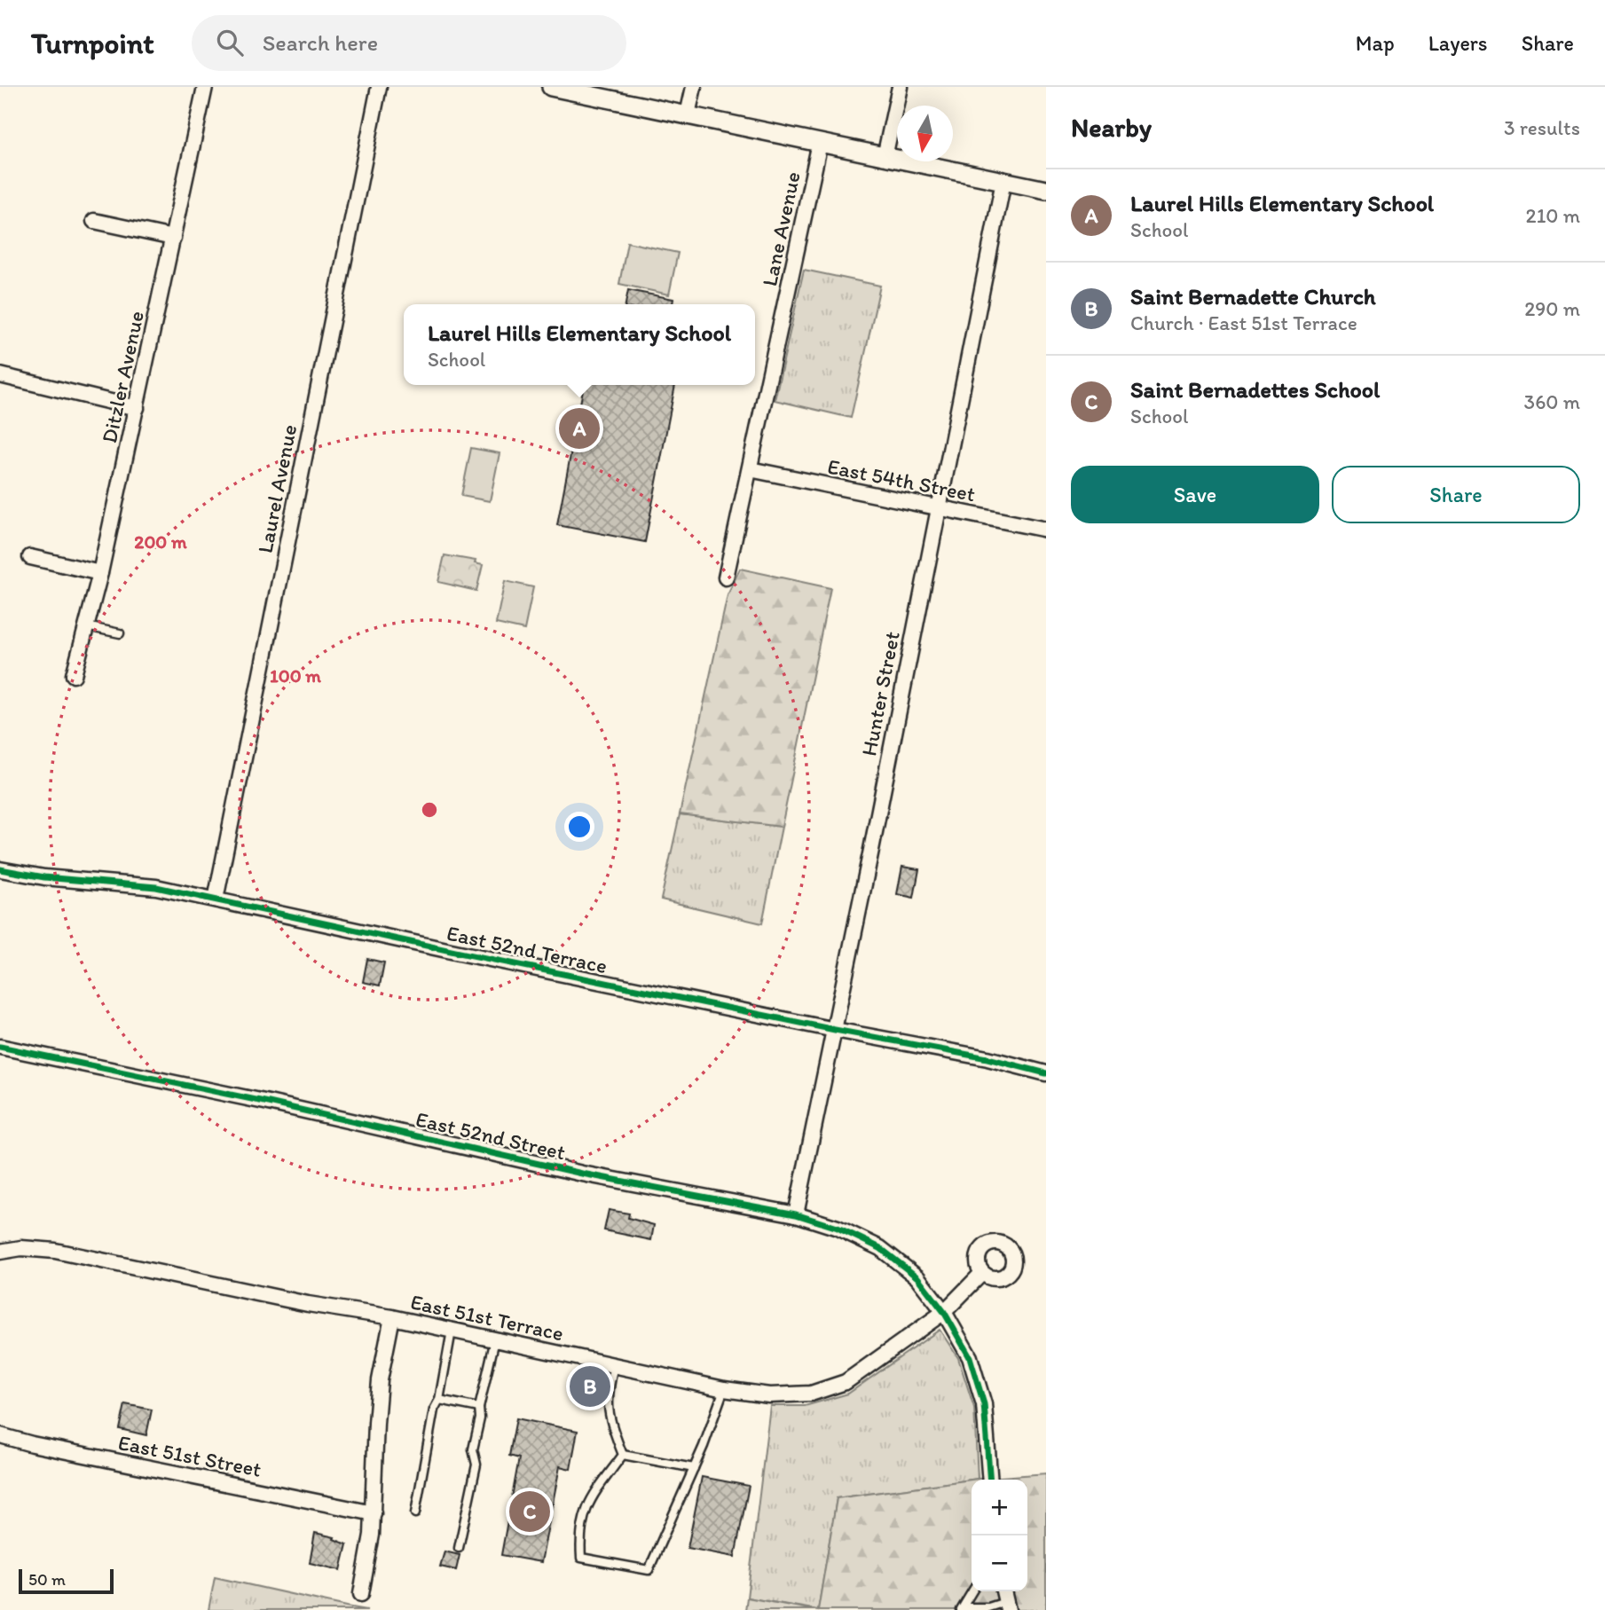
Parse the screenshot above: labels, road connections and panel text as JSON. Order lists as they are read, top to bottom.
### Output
{
  "streets": {
    "street": [
      "Lane Avenue",
      "Ditzler Avenue",
      "East 54th Street",
      "Laurel Avenue",
      "Hunter Street",
      "East 52nd Terrace",
      "East 52nd Street",
      "East 51st Terrace",
      "East 51st Street"
    ]
  },
  "crossings": [
    ["Lane Avenue", "East 54th Street"],
    ["East 54th Street", "Hunter Street"],
    ["Laurel Avenue", "East 52nd Terrace"],
    ["Hunter Street", "East 52nd Terrace"],
    ["Hunter Street", "East 52nd Street"],
    ["East 52nd Street", "East 51st Terrace"]
  ],
  "scale_bar": "50 m",
  "north": "bottom",
  "page": {
    "header": "Turnpoint",
    "search": "Search here",
    "nav": ["Map", "Layers", "Share"],
    "heading": ["Nearby", "3 results"],
    "list": [
      {
        "mark": "A",
        "name": "Laurel Hills Elementary School",
        "note": "School",
        "value": "210 m"
      },
      {
        "mark": "B",
        "name": "Saint Bernadette Church",
        "note": "Church · East 51st Terrace",
        "value": "290 m"
      },
      {
        "mark": "C",
        "name": "Saint Bernadettes School",
        "note": "School",
        "value": "360 m"
      }
    ],
    "popup": ["Laurel Hills Elementary School", "School"],
    "pins": ["A", "B", "C"],
    "buttons": ["Save", "Share"],
    "map_buttons": ["+", "−"],
    "scale": "50 m"
  },
  "rings": ["200 m", "100 m"]
}
